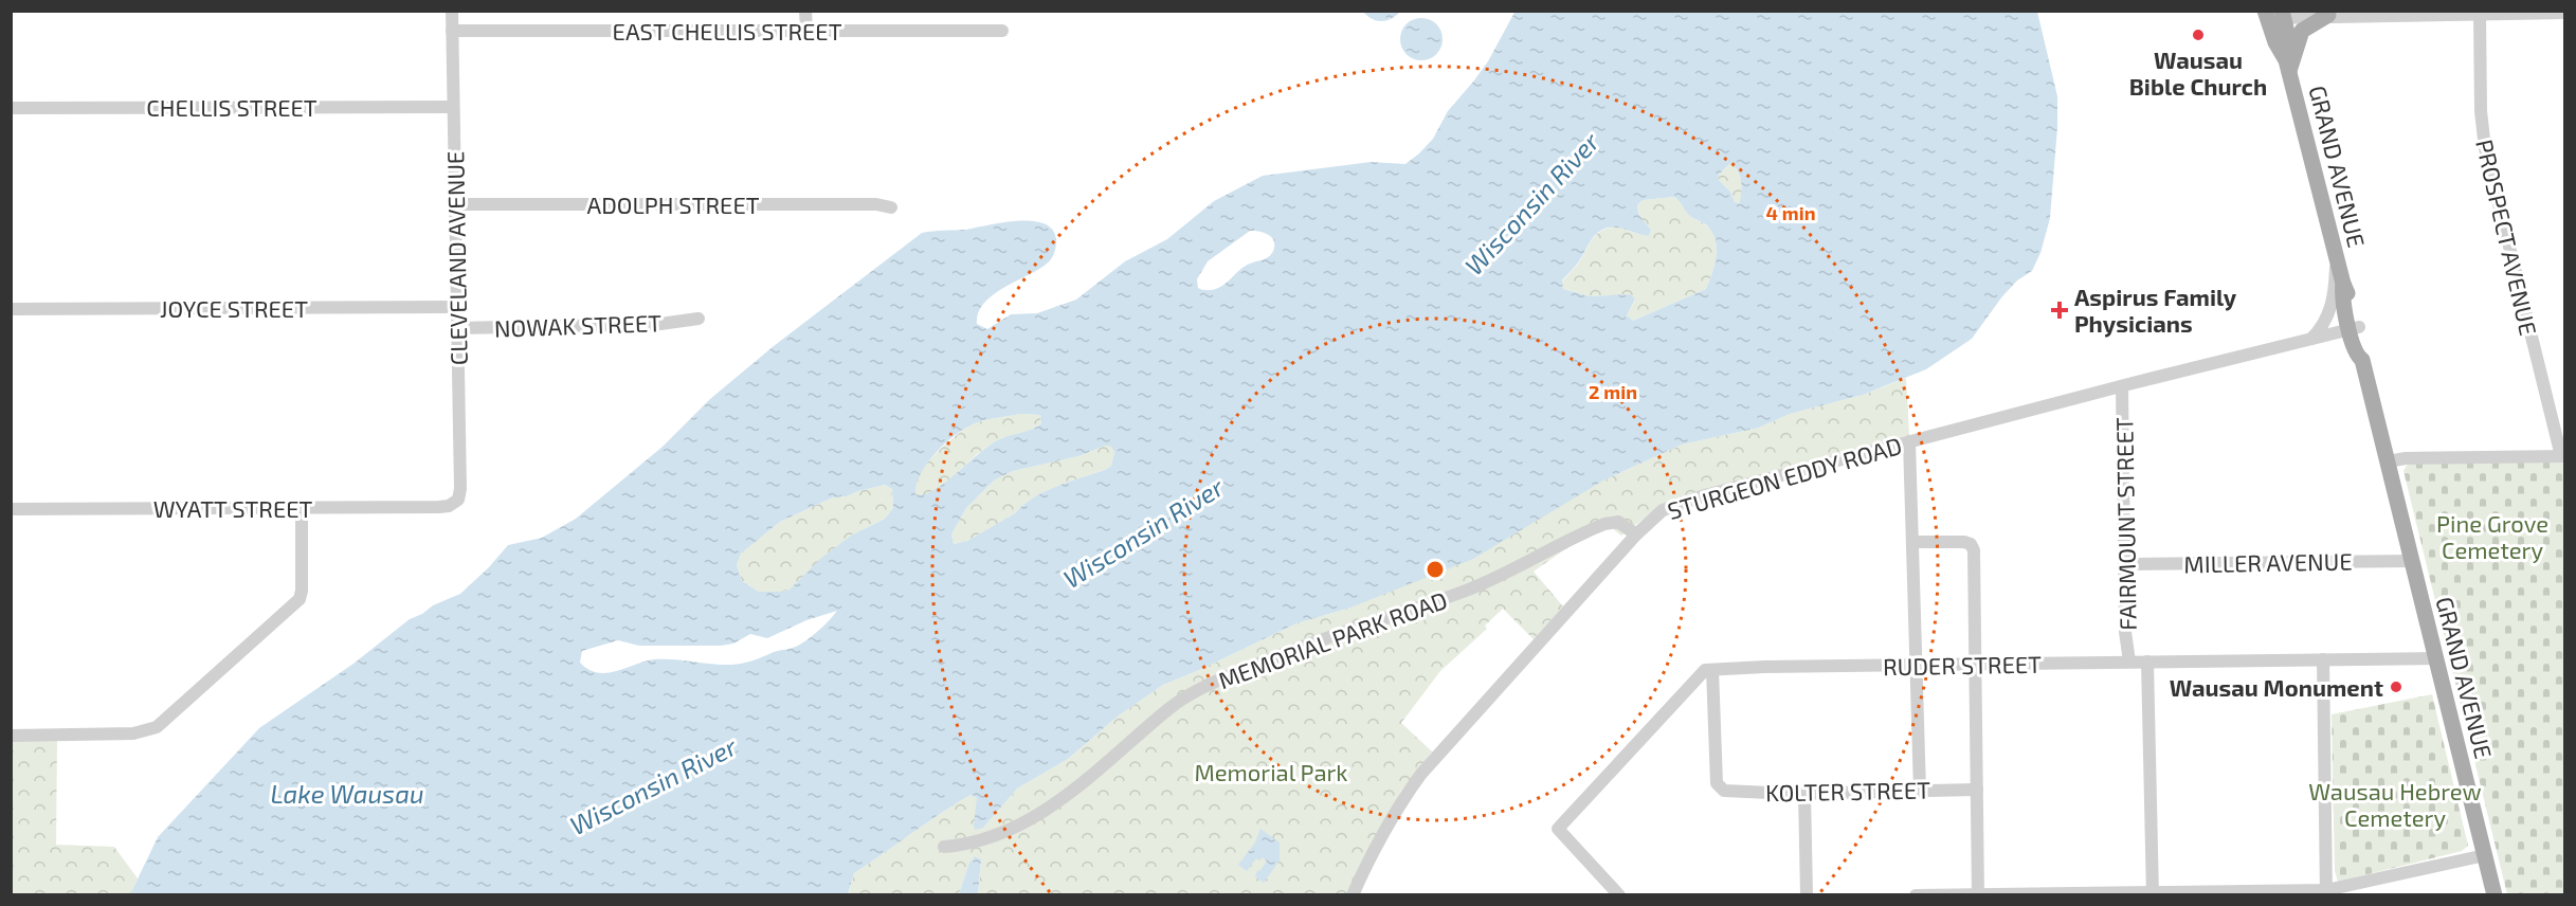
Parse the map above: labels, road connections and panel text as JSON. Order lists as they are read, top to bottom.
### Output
{
  "streets": {
    "main road": ["GRAND AVENUE"],
    "street": [
      "EAST CHELLIS STREET",
      "CHELLIS STREET",
      "ADOLPH STREET",
      "PROSPECT AVENUE",
      "CLEVELAND AVENUE",
      "JOYCE STREET",
      "NOWAK STREET",
      "STURGEON EDDY ROAD",
      "WYATT STREET",
      "FAIRMOUNT STREET",
      "MILLER AVENUE",
      "MEMORIAL PARK ROAD",
      "RUDER STREET",
      "KOLTER STREET"
    ]
  },
  "crossings": [
    ["EAST CHELLIS STREET", "CLEVELAND AVENUE"],
    ["CHELLIS STREET", "CLEVELAND AVENUE"],
    ["GRAND AVENUE", "STURGEON EDDY ROAD"],
    ["GRAND AVENUE", "MILLER AVENUE"],
    ["GRAND AVENUE", "RUDER STREET"],
    ["ADOLPH STREET", "CLEVELAND AVENUE"],
    ["CLEVELAND AVENUE", "JOYCE STREET"],
    ["CLEVELAND AVENUE", "NOWAK STREET"],
    ["CLEVELAND AVENUE", "WYATT STREET"],
    ["STURGEON EDDY ROAD", "FAIRMOUNT STREET"],
    ["STURGEON EDDY ROAD", "MEMORIAL PARK ROAD"],
    ["FAIRMOUNT STREET", "MILLER AVENUE"],
    ["FAIRMOUNT STREET", "RUDER STREET"],
    ["RUDER STREET", "KOLTER STREET"]
  ],
  "water": ["Wisconsin River", "Lake Wausau"],
  "parks": ["Pine Grove Cemetery", "Memorial Park", "Wausau Hebrew Cemetery"],
  "places": {
    "other": ["Wausau Bible Church", "Wausau Monument"],
    "health": ["Aspirus Family Physicians"]
  },
  "rings": ["4 min", "2 min"]
}
